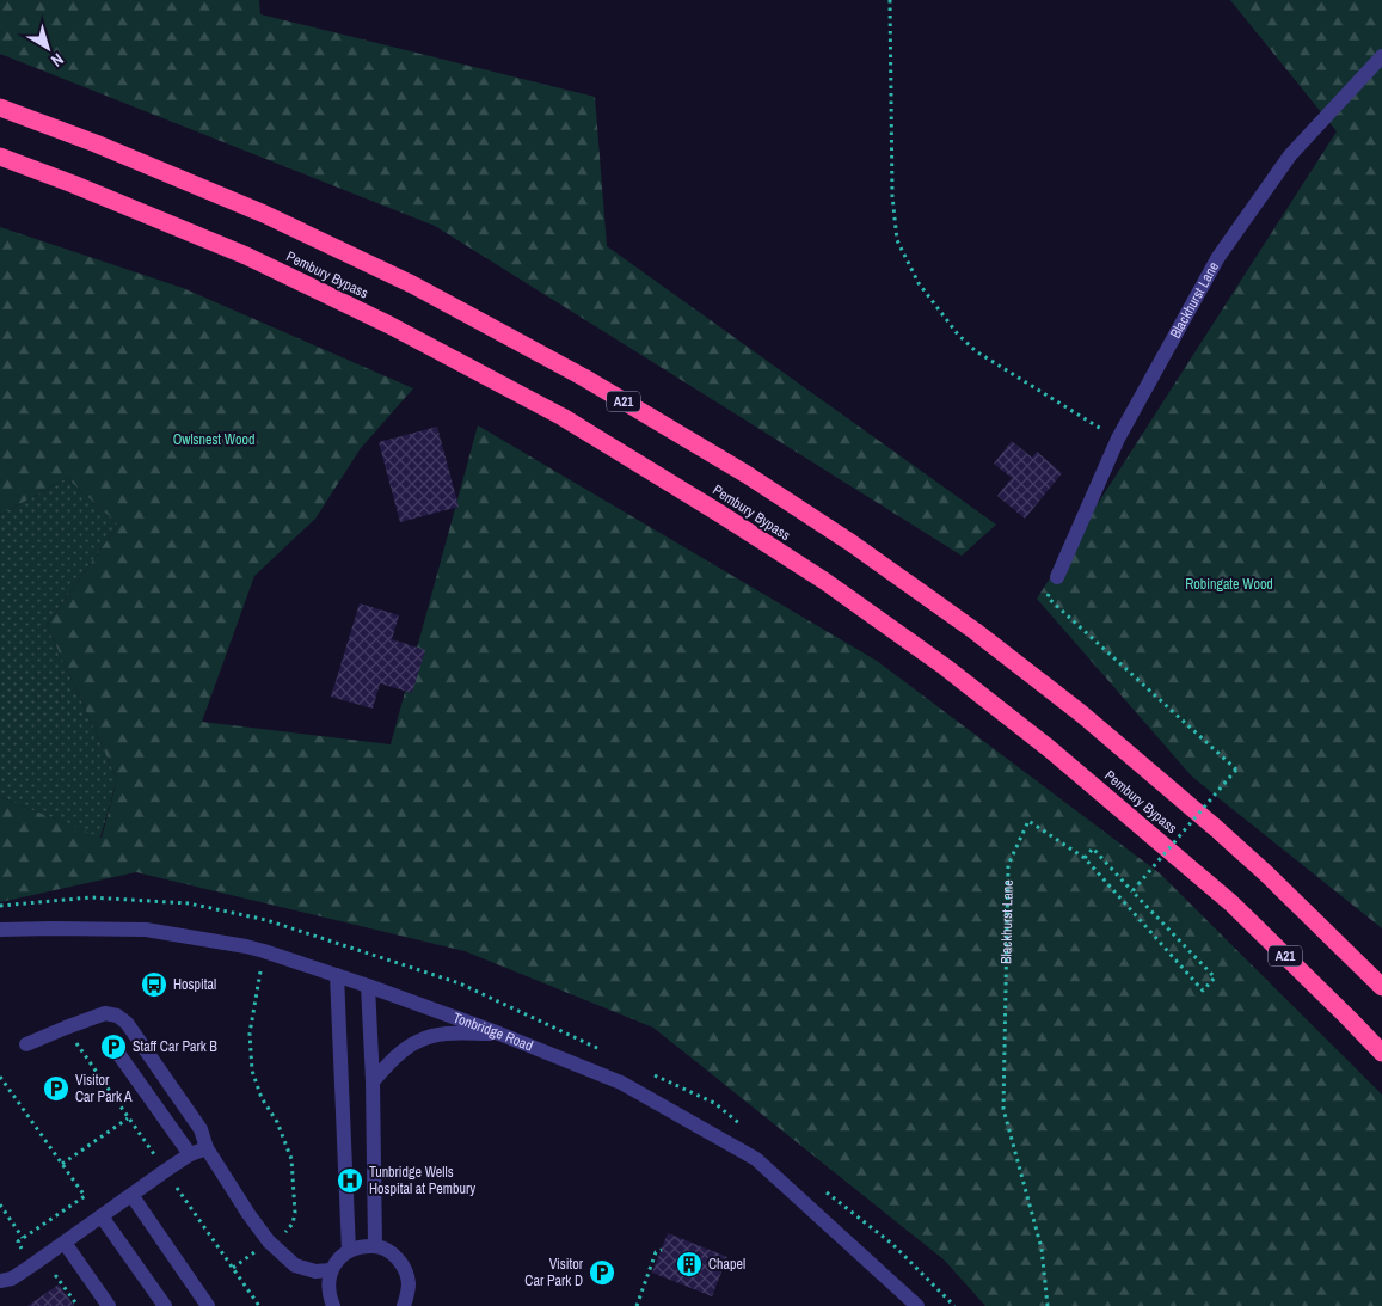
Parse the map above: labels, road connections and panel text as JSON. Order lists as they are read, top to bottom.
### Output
{
  "streets": {
    "highway": ["Pembury Bypass", "A21"],
    "street": ["Blackhurst Lane", "Tonbridge Road"]
  },
  "parks": ["Owlsnest Wood", "Robingate Wood"],
  "places": {
    "bus stop": ["Hospital"],
    "parking": ["Staff Car Park B", "Visitor Car Park A", "Visitor Car Park D"],
    "hospital": ["Tunbridge Wells Hospital at Pembury"],
    "building": ["Chapel"]
  },
  "north": "bottom right"
}
